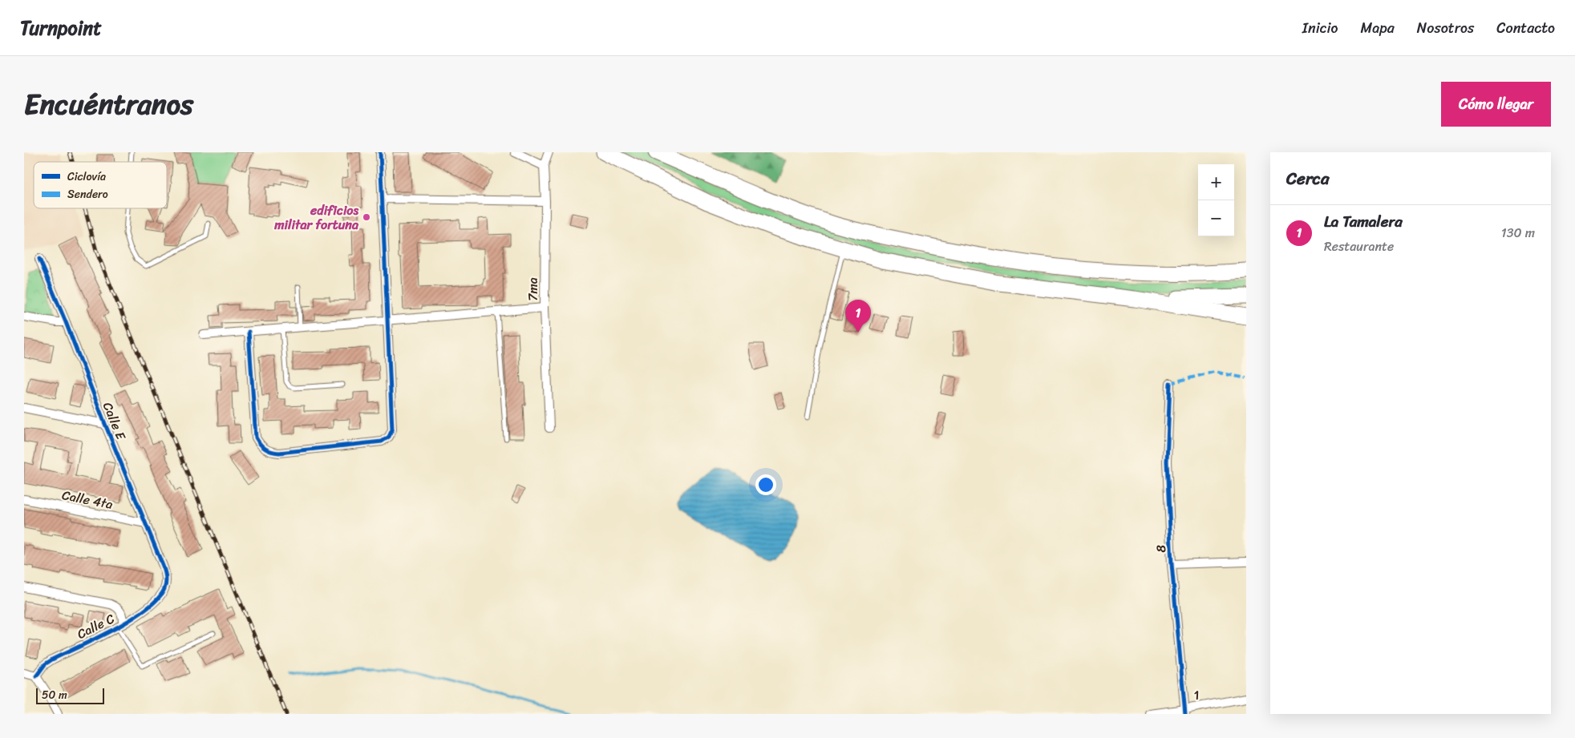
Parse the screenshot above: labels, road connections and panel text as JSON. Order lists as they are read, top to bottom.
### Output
{
  "streets": {
    "street": [
      "7ma",
      "Calle E",
      "Calle 4ta",
      "8",
      "Calle C",
      "1"
    ]
  },
  "crossings": [
    ["Calle E", "Calle 4ta"],
    ["Calle E", "Calle C"],
    ["8", "1"]
  ],
  "places": ["edificios militar fortuna"],
  "legend": ["Ciclovía", "Sendero"],
  "scale_bar": "50 m",
  "page": {
    "header": "Turnpoint",
    "nav": [
      "Inicio",
      "Mapa",
      "Nosotros",
      "Contacto"
    ],
    "title": "Encuéntranos",
    "buttons": "Cómo llegar",
    "heading": "Cerca",
    "map_buttons": ["+", "−"],
    "list": [
      {
        "mark": "1",
        "name": "La Tamalera",
        "note": "Restaurante",
        "value": "130 m"
      }
    ],
    "pins": "1",
    "scale": "50 m"
  }
}
